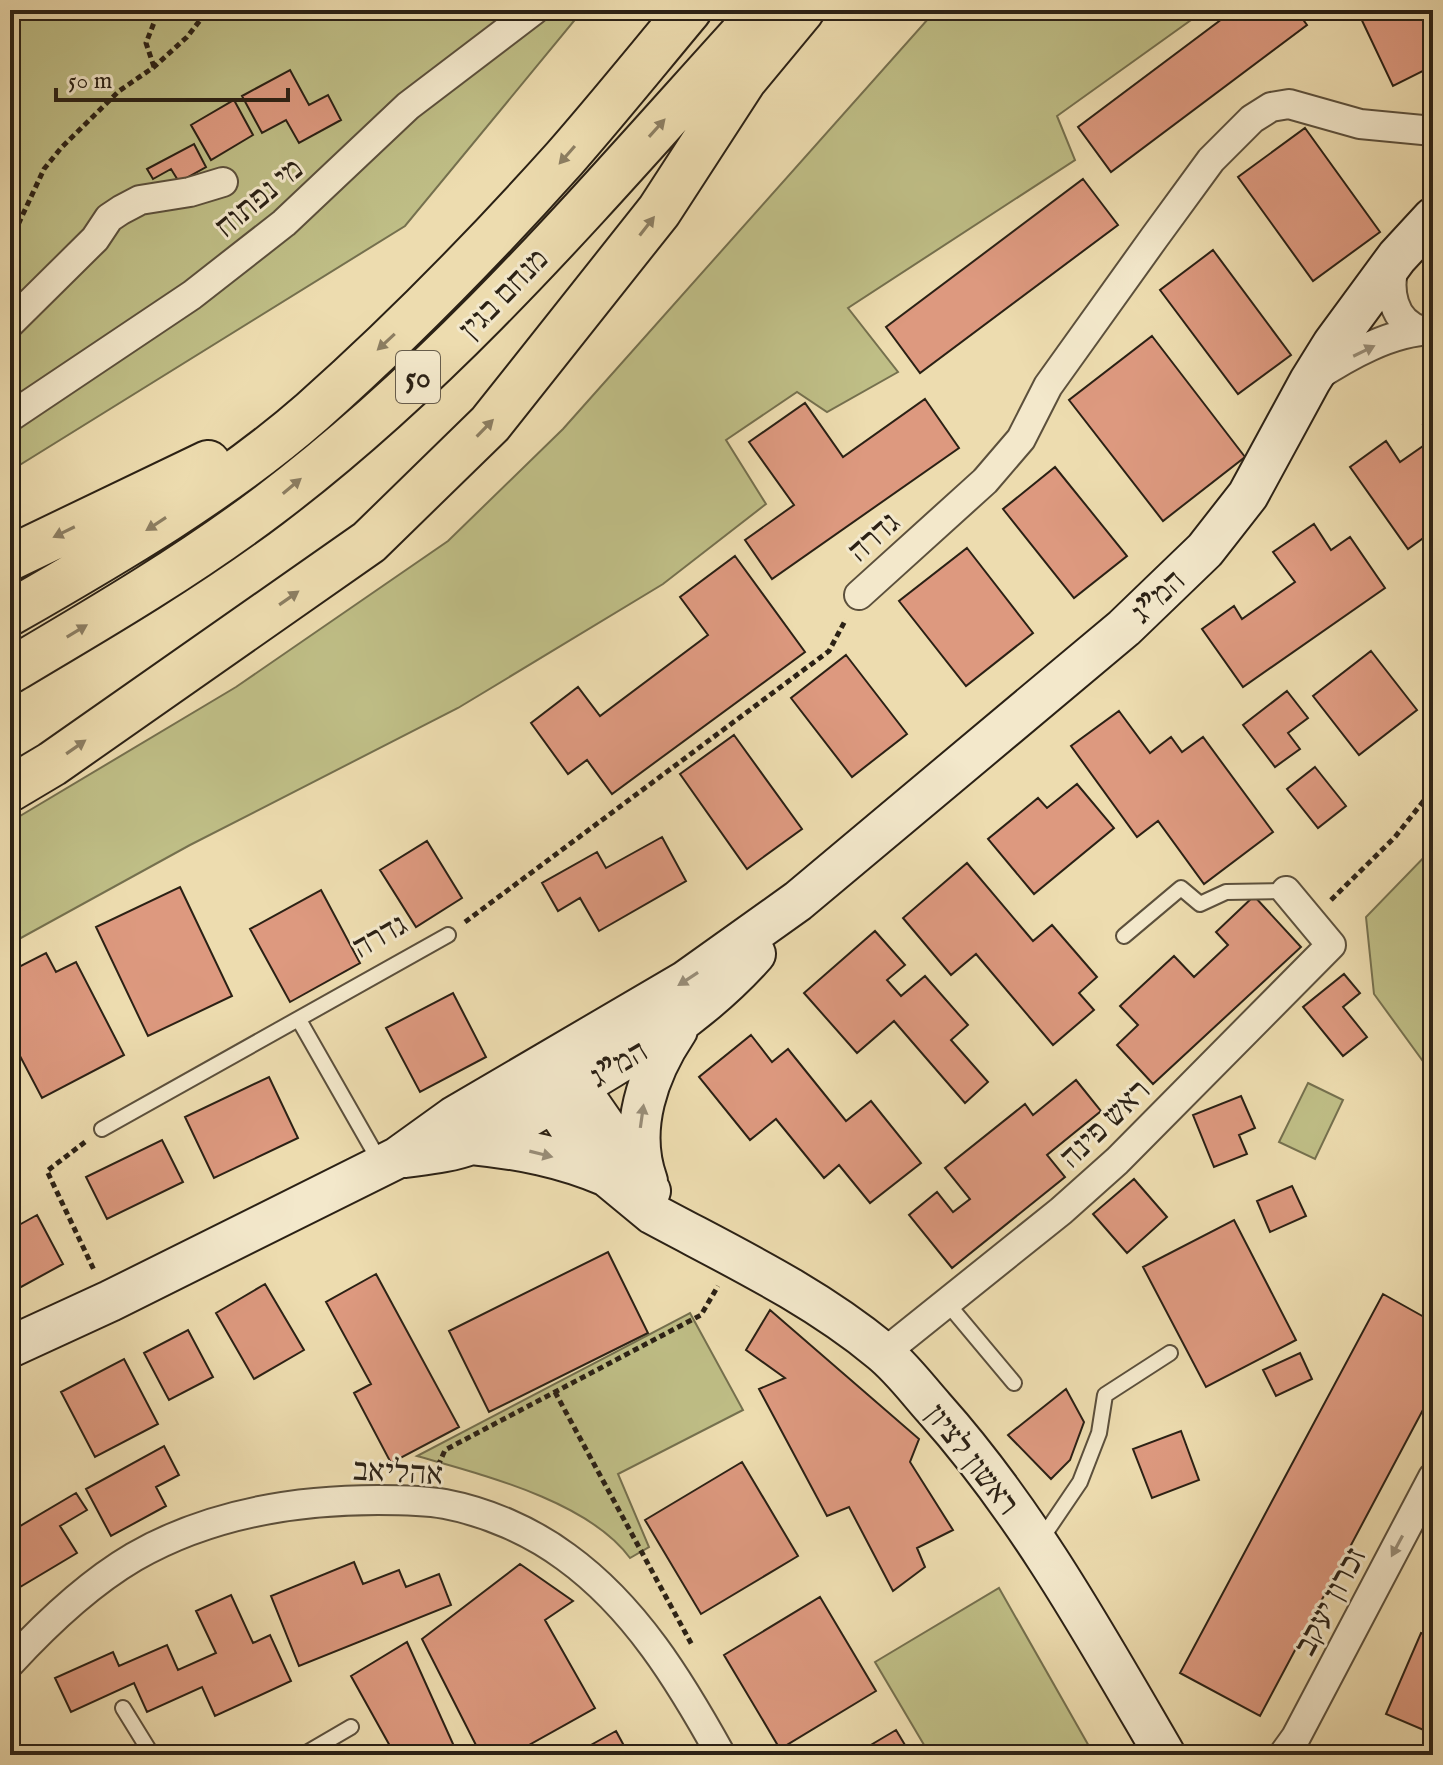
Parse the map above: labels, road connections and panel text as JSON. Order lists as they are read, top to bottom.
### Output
{
  "streets": {
    "highway": ["מנחם בגין", "50"],
    "street": [
      "מי נפתוח",
      "גדרה",
      "המ\"ג",
      "ראש פינה",
      "ראשון לציון",
      "אהליאב",
      "זכרון יעקב"
    ]
  },
  "crossings": [
    ["המ\"ג", "ראשון לציון"],
    ["ראש פינה", "ראשון לציון"]
  ],
  "one_way": ["זכרון יעקב"],
  "scale_bar": "50 m"
}
